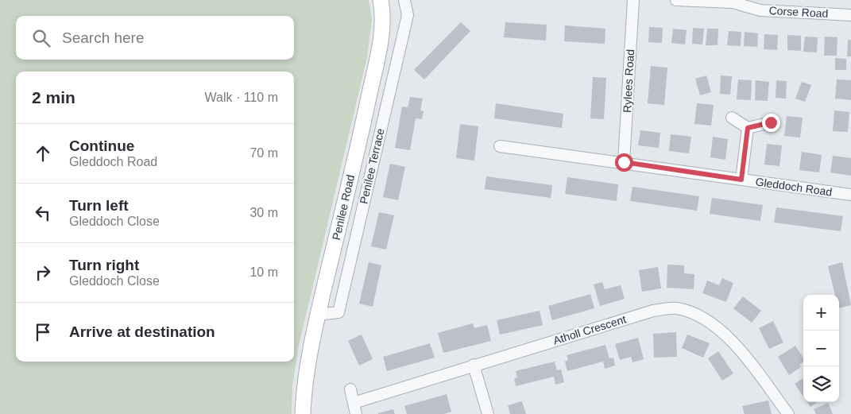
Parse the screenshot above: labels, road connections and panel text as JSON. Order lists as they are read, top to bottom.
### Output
{
  "streets": {
    "street": [
      "Corse Road",
      "Rylees Road",
      "Penilee Terrace",
      "Gleddoch Road",
      "Penilee Road",
      "Atholl Crescent"
    ]
  },
  "crossings": [
    ["Rylees Road", "Gleddoch Road"],
    ["Penilee Terrace", "Penilee Road"]
  ],
  "page": {
    "search": "Search here",
    "heading": ["2 min", "Walk · 110 m"],
    "list": [
      ["Continue", "Gleddoch Road", "70 m"],
      ["Turn left", "Gleddoch Close", "30 m"],
      ["Turn right", "Gleddoch Close", "10 m"],
      "Arrive at destination"
    ],
    "map_buttons": ["+", "−"]
  }
}
